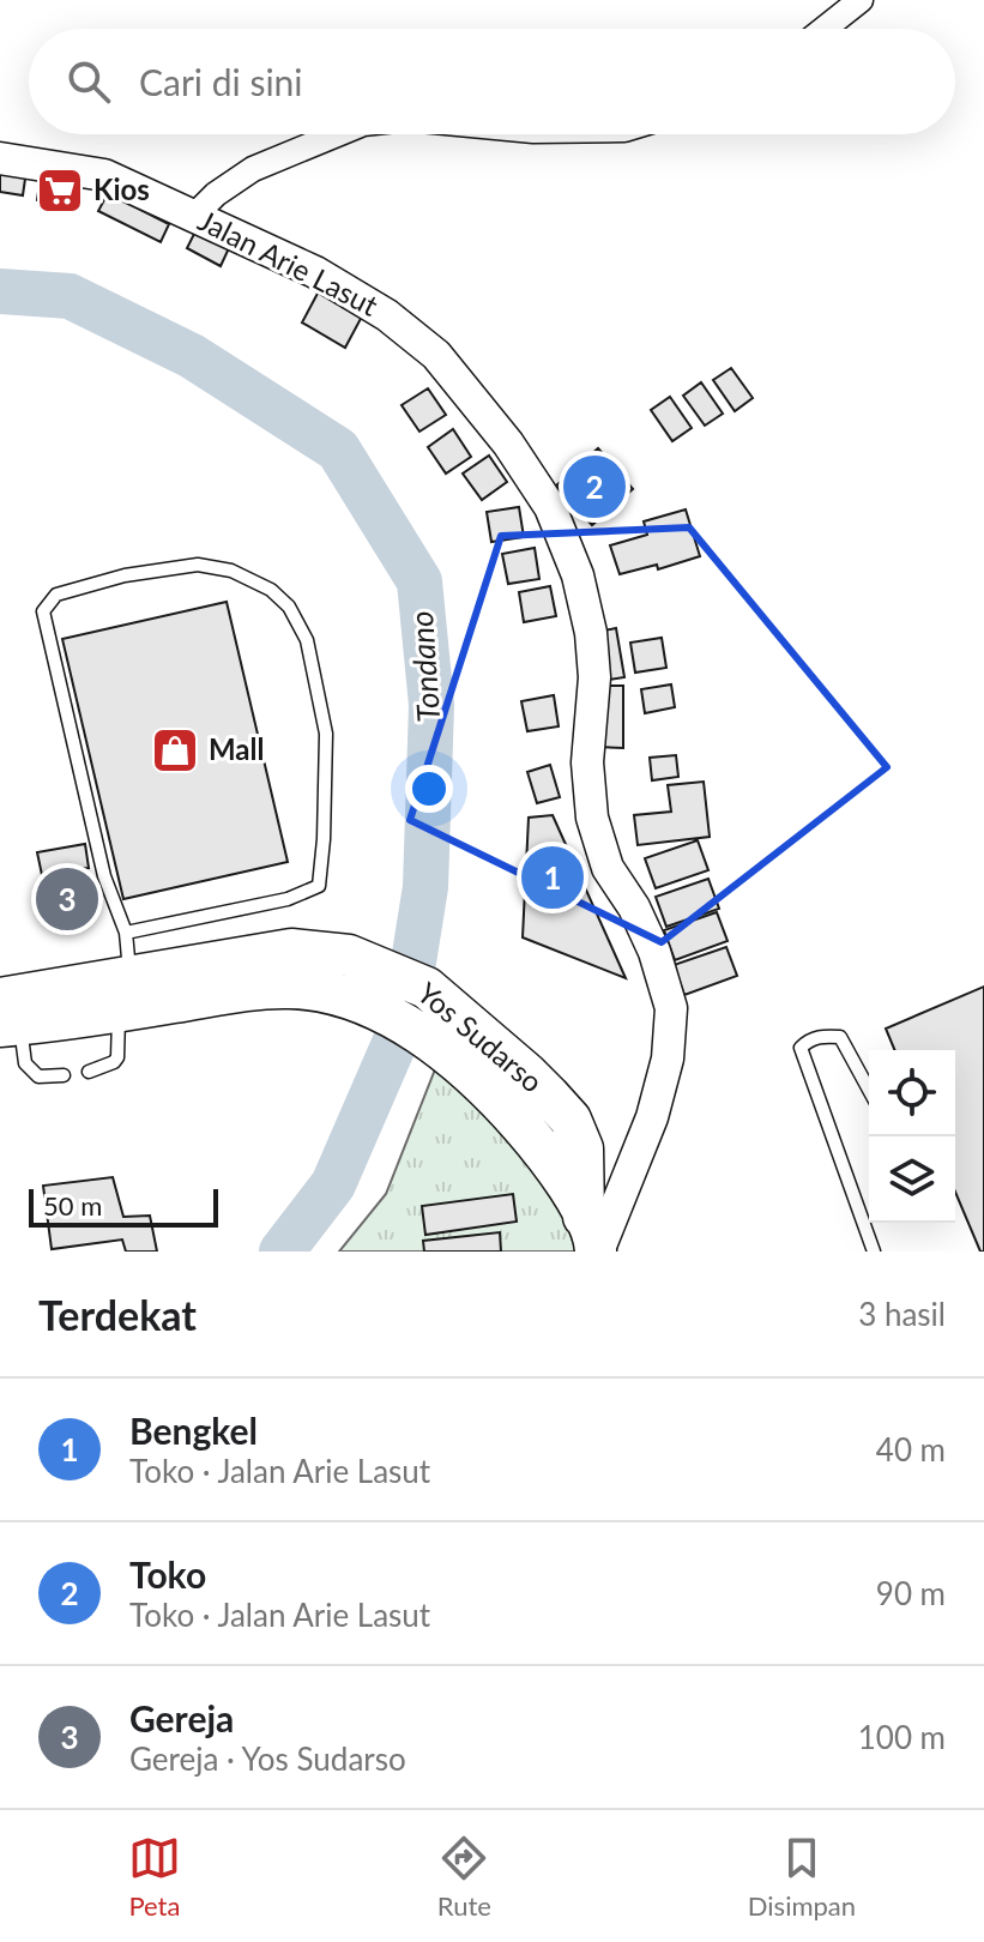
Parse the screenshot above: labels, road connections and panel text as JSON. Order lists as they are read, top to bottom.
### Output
{
  "streets": {
    "highway": ["Yos Sudarso"],
    "main road": ["Jalan Arie Lasut"]
  },
  "crossings": [
    ["Jalan Arie Lasut", "Yos Sudarso"]
  ],
  "water": ["Tondano"],
  "places": {
    "supermarket": ["Kios"],
    "shop": ["Mall"]
  },
  "scale_bar": "50 m",
  "page": {
    "search": "Cari di sini",
    "pins": ["2", "1", "3"],
    "scale": "50 m",
    "heading": ["Terdekat", "3 hasil"],
    "list": [
      {
        "mark": "1",
        "name": "Bengkel",
        "note": "Toko · Jalan Arie Lasut",
        "value": "40 m"
      },
      {
        "mark": "2",
        "name": "Toko",
        "note": "Toko · Jalan Arie Lasut",
        "value": "90 m"
      },
      {
        "mark": "3",
        "name": "Gereja",
        "note": "Gereja · Yos Sudarso",
        "value": "100 m"
      }
    ],
    "nav": ["Peta", "Rute", "Disimpan"]
  }
}
